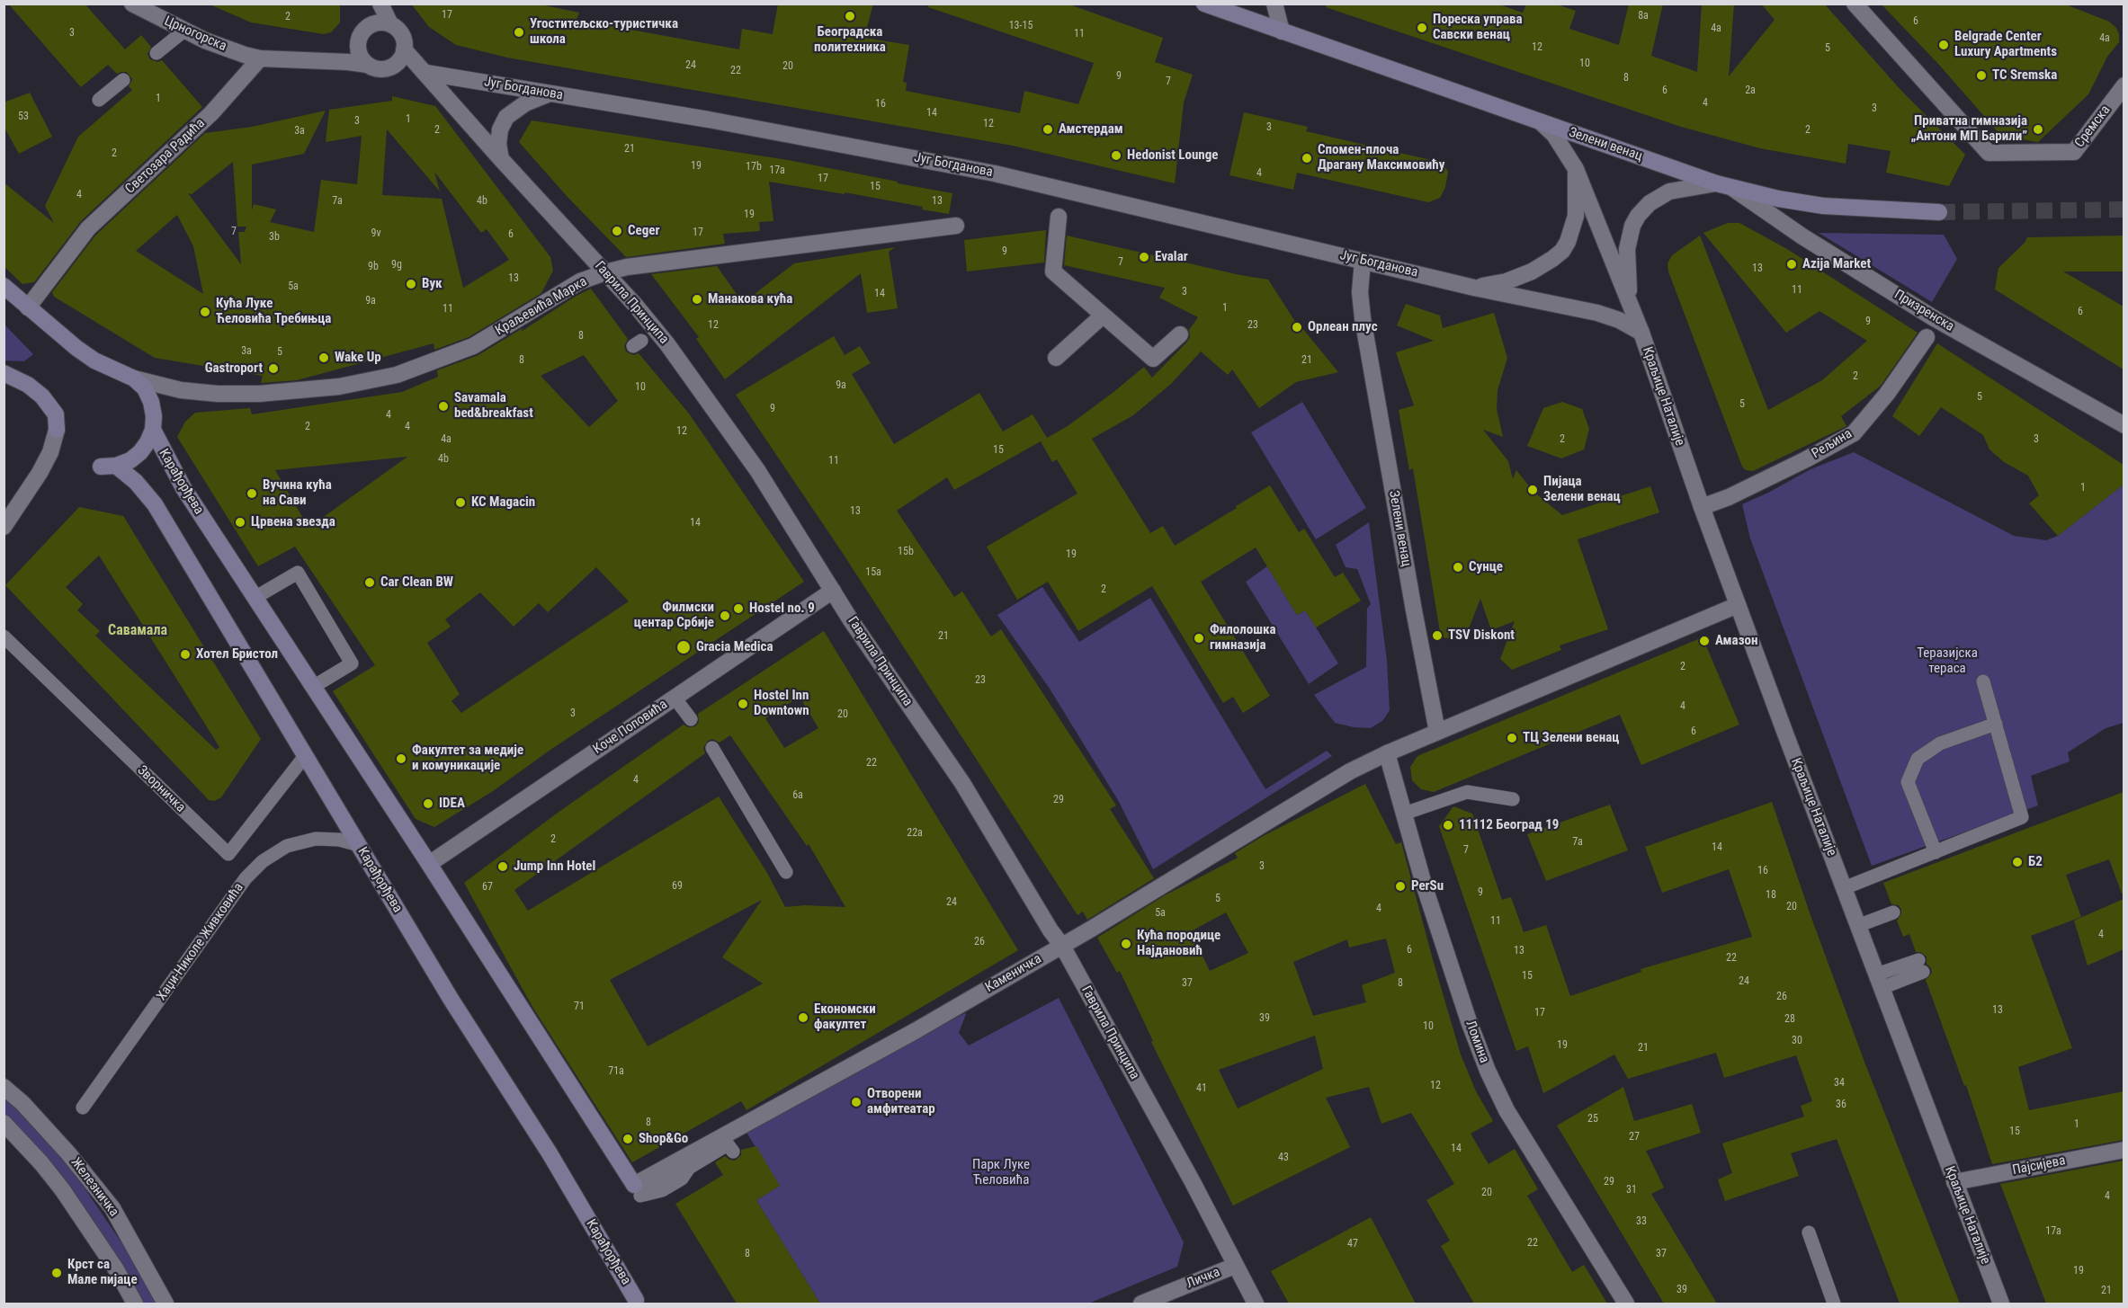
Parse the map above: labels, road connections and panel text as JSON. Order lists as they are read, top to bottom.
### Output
{
  "streets": {
    "main road": ["Зелени венац", "Карађорђева"],
    "street": [
      "Црногорска",
      "Југ Богданова",
      "Сремска",
      "Светозара Радића",
      "Гаврила Принципа",
      "Краљевића Марка",
      "Призренска",
      "Краљице Наталије",
      "Рељина",
      "Коче Поповића",
      "Каменичка",
      "Ломина",
      "Пајсијева",
      "Железничка",
      "Личка"
    ],
    "lane": ["Зворничка", "Хаџи-Николе Живковића"]
  },
  "crossings": [
    ["Црногорска", "Светозара Радића"],
    ["Југ Богданова", "Зелени венац"],
    ["Југ Богданова", "Гаврила Принципа"],
    ["Југ Богданова", "Краљице Наталије"],
    ["Зелени венац", "Призренска"],
    ["Зелени венац", "Краљице Наталије"],
    ["Гаврила Принципа", "Краљевића Марка"],
    ["Гаврила Принципа", "Коче Поповића"],
    ["Гаврила Принципа", "Каменичка"],
    ["Гаврила Принципа", "Личка"],
    ["Призренска", "Краљице Наталије"],
    ["Призренска", "Рељина"],
    ["Краљице Наталије", "Рељина"],
    ["Краљице Наталије", "Пајсијева"],
    ["Карађорђева", "Коче Поповића"],
    ["Карађорђева", "Зворничка"],
    ["Карађорђева", "Хаџи-Николе Живковића"],
    ["Карађорђева", "Каменичка"],
    ["Каменичка", "Ломина"]
  ],
  "districts": ["Савамала"],
  "parks": ["Теразијска тераса", "Парк Луке Ћеловића"],
  "places": [
    "Београдска политехника",
    "Пореска управа Савски венац",
    "Угоститељско-туристичка школа",
    "Belgrade Center Luxury Apartments",
    "TC Sremska",
    "Амстердам",
    "Приватна гимназија „Антони МП Барили”",
    "Hedonist Lounge",
    "Спомен-плоча Драгану Максимовићу",
    "Ceger",
    "Evalar",
    "Azija Market",
    "Вук",
    "Манакова кућа",
    "Кућа Луке Ћеловића Требињца",
    "Орлеан плус",
    "Wake Up",
    "Gastroport",
    "Savamala bed&breakfast",
    "Пијаца Зелени венац",
    "Вучина кућа на Сави",
    "KC Magacin",
    "Црвена звезда",
    "Сунце",
    "Car Clean BW",
    "Hostel no. 9",
    "Филмски центар Србије",
    "TSV Diskont",
    "Филолошка гимназија",
    "Амазон",
    "Gracia Medica",
    "Хотел Бристол",
    "Hostel Inn Downtown",
    "ТЦ Зелени венац",
    "Факултет за медије и комуникације",
    "IDEA",
    "11112 Београд 19",
    "Б2",
    "Jump Inn Hotel",
    "PerSu",
    "Кућа породице Најдановић",
    "Економски факултет",
    "Отворени амфитеатар",
    "Shop&Go",
    "Крст са Мале пијаце"
  ],
  "house_numbers": [
    "17",
    "8a",
    "2",
    "6",
    "13-15",
    "4a",
    "3",
    "11",
    "4a",
    "12",
    "5",
    "10",
    "24",
    "20",
    "22",
    "9",
    "8",
    "7",
    "6",
    "2a",
    "1",
    "4",
    "16",
    "3",
    "14",
    "53",
    "1",
    "3",
    "12",
    "3",
    "2",
    "2",
    "3a",
    "21",
    "2",
    "19",
    "17b",
    "17a",
    "4",
    "17",
    "15",
    "4",
    "7a",
    "4b",
    "13",
    "19",
    "7",
    "17",
    "9v",
    "6",
    "3b",
    "9",
    "7",
    "9g",
    "9b",
    "13",
    "13",
    "5a",
    "11",
    "3",
    "14",
    "9a",
    "1",
    "11",
    "6",
    "9",
    "12",
    "23",
    "8",
    "3a",
    "5",
    "8",
    "21",
    "2",
    "9a",
    "10",
    "5",
    "5",
    "9",
    "4",
    "2",
    "4",
    "12",
    "4a",
    "2",
    "3",
    "15",
    "4b",
    "11",
    "1",
    "13",
    "14",
    "15b",
    "19",
    "15a",
    "2",
    "21",
    "2",
    "23",
    "4",
    "3",
    "20",
    "6",
    "22",
    "4",
    "6a",
    "29",
    "22a",
    "2",
    "7a",
    "14",
    "7",
    "3",
    "16",
    "69",
    "67",
    "9",
    "18",
    "5",
    "24",
    "20",
    "4",
    "5a",
    "11",
    "4",
    "26",
    "6",
    "13",
    "22",
    "15",
    "24",
    "37",
    "8",
    "26",
    "71",
    "13",
    "17",
    "39",
    "28",
    "10",
    "30",
    "19",
    "21",
    "71a",
    "34",
    "12",
    "41",
    "36",
    "25",
    "8",
    "1",
    "15",
    "27",
    "14",
    "43",
    "29",
    "31",
    "20",
    "4",
    "33",
    "17a",
    "22",
    "47",
    "8",
    "37",
    "19",
    "39",
    "21"
  ]
}
